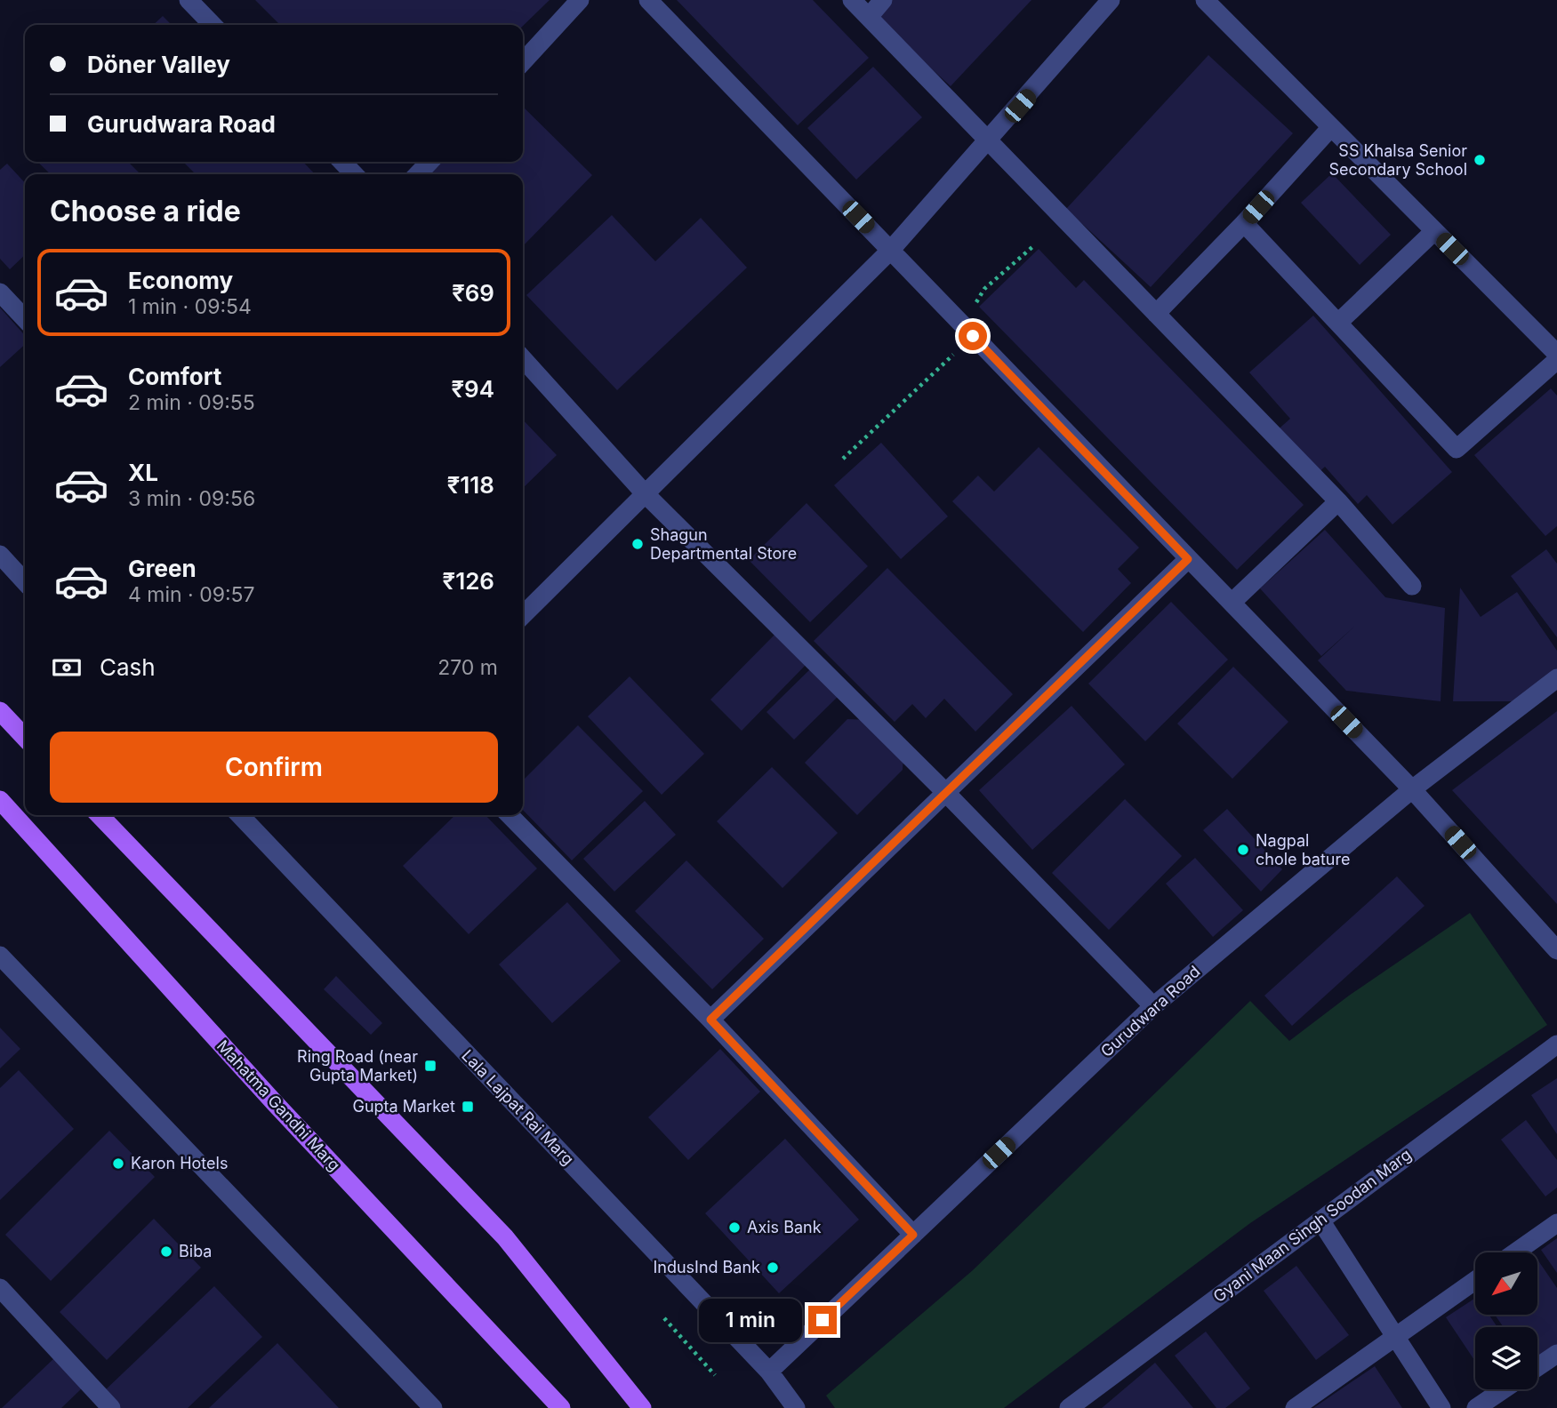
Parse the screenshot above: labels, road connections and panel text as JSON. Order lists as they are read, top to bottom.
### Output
{
  "streets": {
    "main road": ["Mahatma Gandhi Marg"],
    "street": ["Gurudwara Road", "Lala Lajpat Rai Marg", "Gyani Maan Singh Soodan Marg"]
  },
  "crossings": [
    ["Gurudwara Road", "Lala Lajpat Rai Marg"]
  ],
  "places": {
    "other": [
      "SS Khalsa Senior Secondary School",
      "Shagun Departmental Store",
      "Nagpal chole bature",
      "Karon Hotels",
      "Axis Bank",
      "Biba",
      "IndusInd Bank"
    ],
    "transit": ["Ring Road (near Gupta Market)", "Gupta Market"]
  },
  "north": "bottom left",
  "page": {
    "banner": ["Döner Valley", "Gurudwara Road"],
    "heading": "Choose a ride",
    "list": [
      {
        "name": "Economy",
        "note": "1 min · 09:54",
        "value": "₹69"
      },
      {
        "name": "Comfort",
        "note": "2 min · 09:55",
        "value": "₹94"
      },
      {
        "name": "XL",
        "note": "3 min · 09:56",
        "value": "₹118"
      },
      {
        "name": "Green",
        "note": "4 min · 09:57",
        "value": "₹126"
      }
    ],
    "pay": ["Cash", "270 m"],
    "buttons": "Confirm",
    "bubble": "1 min"
  }
}
